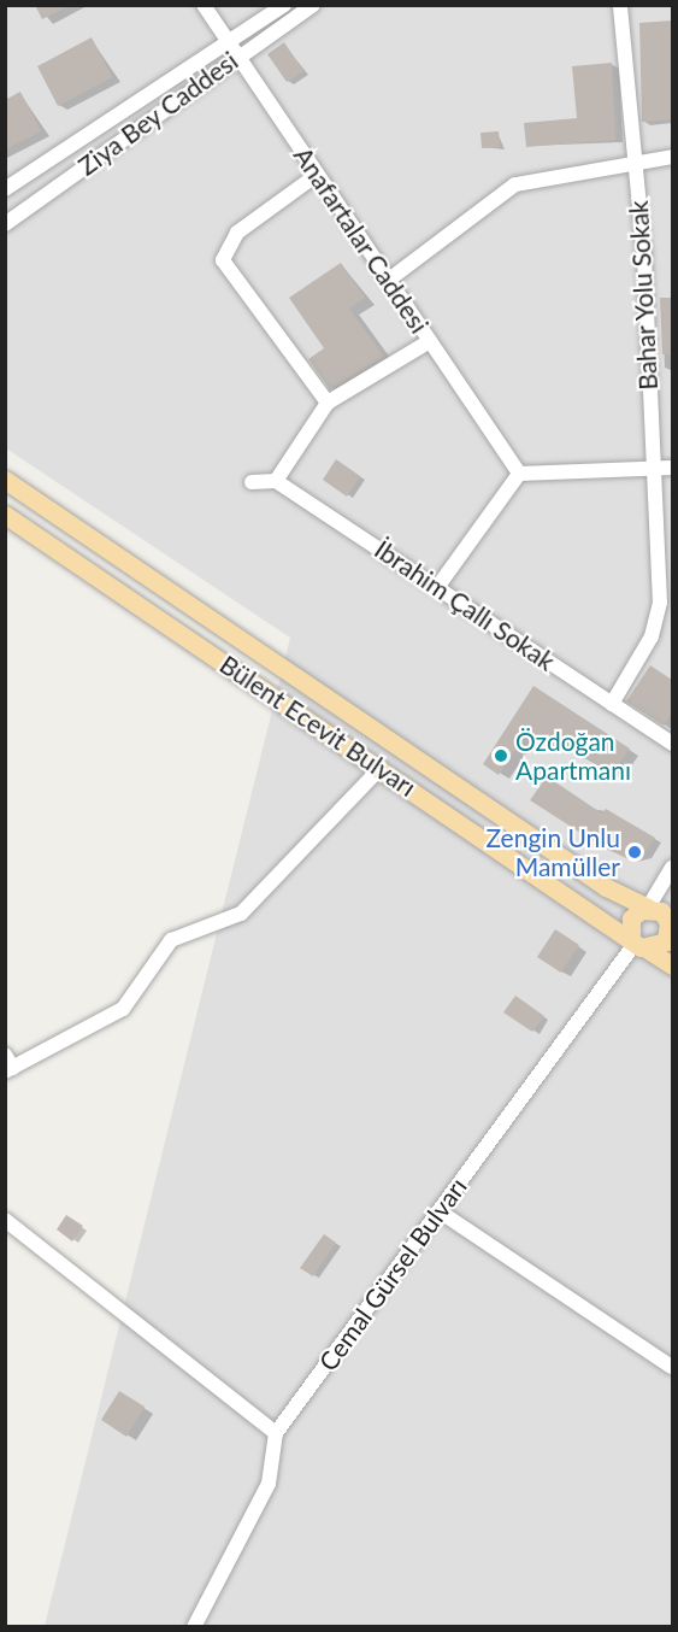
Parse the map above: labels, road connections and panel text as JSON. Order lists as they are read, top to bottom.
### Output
{
  "streets": {
    "main road": ["Bülent Ecevit Bulvarı"],
    "street": [
      "Ziya Bey Caddesi",
      "Anafartalar Caddesi",
      "Bahar Yolu Sokak",
      "İbrahim Çallı Sokak",
      "Cemal Gürsel Bulvarı"
    ]
  },
  "crossings": [
    ["Ziya Bey Caddesi", "Anafartalar Caddesi"],
    ["Bahar Yolu Sokak", "İbrahim Çallı Sokak"],
    ["Bülent Ecevit Bulvarı", "Cemal Gürsel Bulvarı"]
  ],
  "places": ["Özdoğan Apartmanı", "Zengin Unlu Mamüller"]
}
